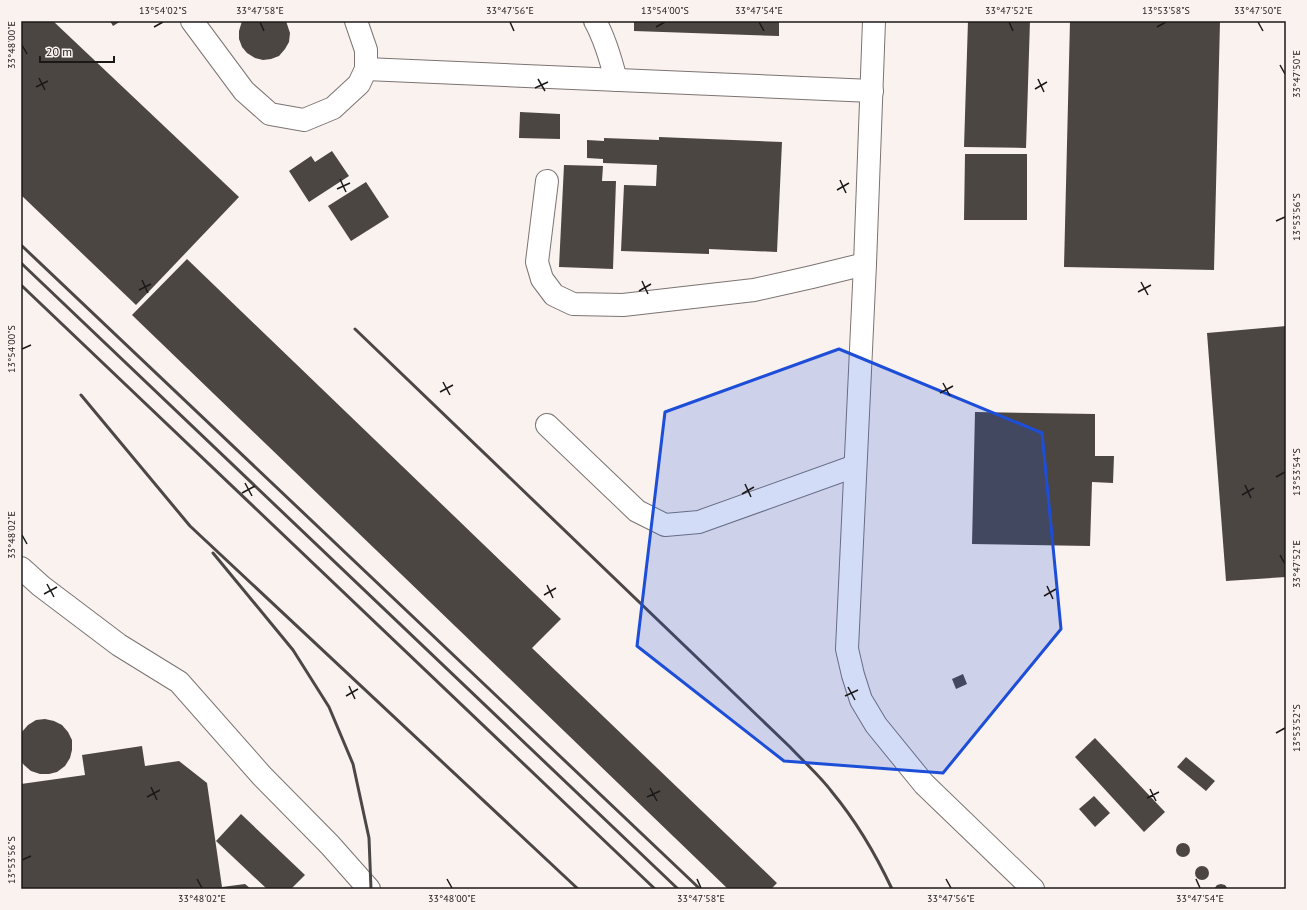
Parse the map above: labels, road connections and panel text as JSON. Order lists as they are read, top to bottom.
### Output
{
  "scale_bar": "20 m",
  "coordinates": [
    "13°54'02\"S",
    "33°47'58\"E",
    "33°47'56\"E",
    "13°54'00\"S",
    "33°47'54\"E",
    "33°47'52\"E",
    "13°53'58\"S",
    "33°47'50\"E",
    "33°48'00\"E",
    "13°53'56\"S",
    "13°53'54\"S",
    "33°48'02\"E",
    "13°53'52\"S"
  ]
}
